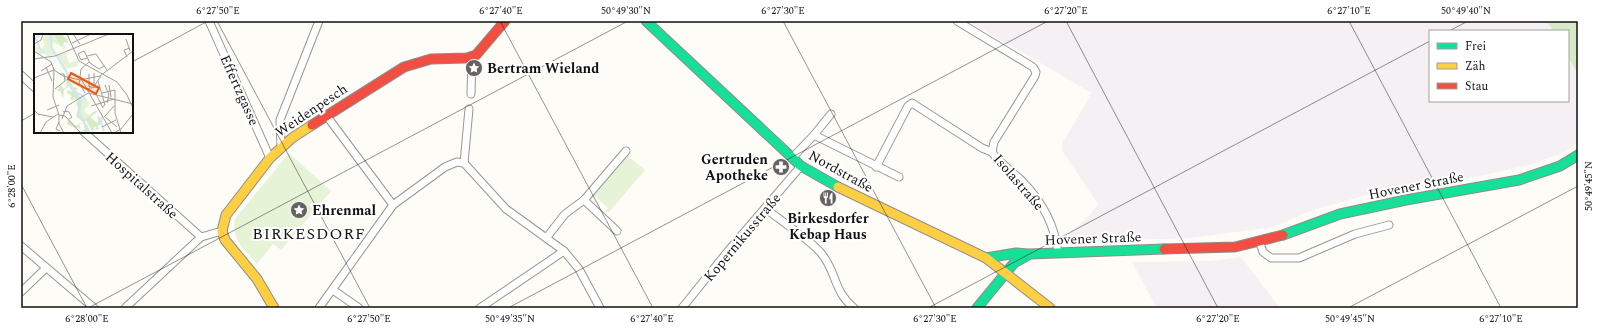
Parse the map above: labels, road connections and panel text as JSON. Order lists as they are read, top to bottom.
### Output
{
  "streets": {
    "street": [
      "Effertzgasse",
      "Weidenpesch",
      "Nordstraße",
      "Isolastraße",
      "Hospitalstraße",
      "Hovener Straße",
      "Kopernikusstraße"
    ]
  },
  "crossings": [
    ["Effertzgasse", "Weidenpesch"],
    ["Nordstraße", "Hovener Straße"],
    ["Nordstraße", "Kopernikusstraße"],
    ["Isolastraße", "Hovener Straße"]
  ],
  "districts": ["BIRKESDORF"],
  "places": {
    "place": ["Bertram Wieland", "Ehrenmal"],
    "pharmacy": ["Gertruden Apotheke"],
    "restaurant": ["Birkesdorfer Kebap Haus"]
  },
  "legend": ["Frei", "Zäh", "Stau"],
  "coordinates": [
    "6°27'50\"E",
    "6°27'40\"E",
    "50°49'30\"N",
    "6°27'30\"E",
    "6°27'20\"E",
    "6°27'10\"E",
    "50°49'40\"N",
    "6°28'00\"E",
    "50°49'45\"N",
    "50°49'35\"N"
  ]
}
